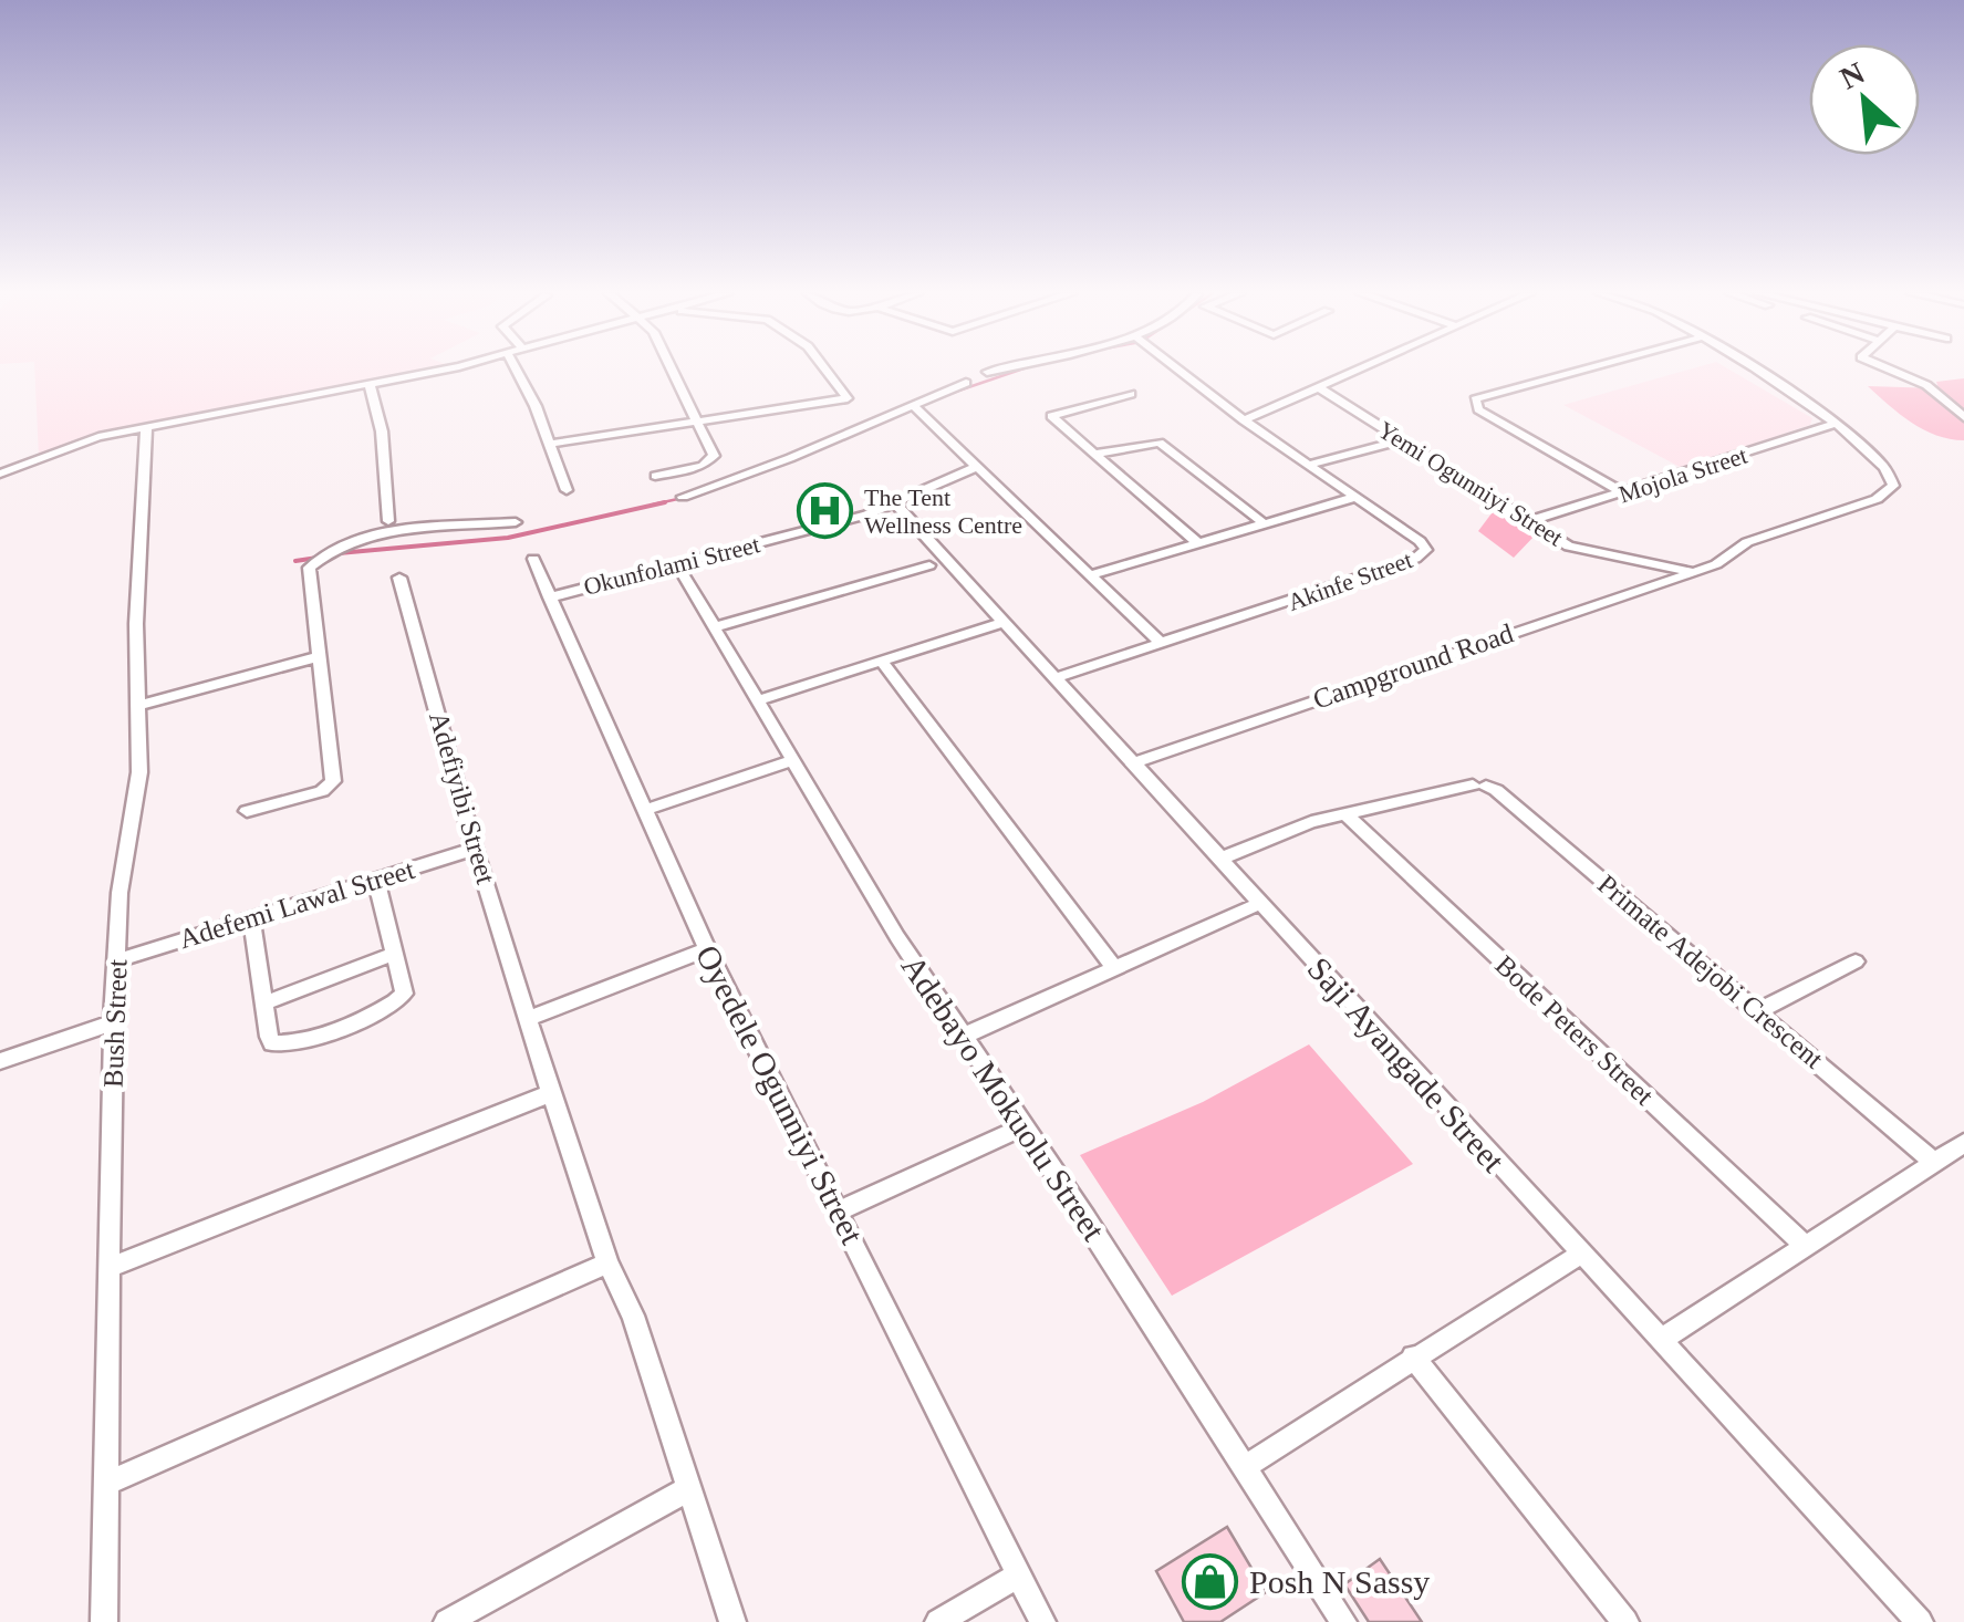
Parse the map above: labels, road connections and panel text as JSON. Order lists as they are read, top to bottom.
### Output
{
  "streets": {
    "street": [
      "Mojola Street",
      "Yemi Ogunniyi Street",
      "Okunfolami Street",
      "Akinfe Street",
      "Campground Road",
      "Adefiyibi Street",
      "Adefemi Lawal Street",
      "Primate Adejobi Crescent",
      "Bush Street",
      "Bode Peters Street",
      "Saji Ayangade Street",
      "Oyedele Ogunniyi Street",
      "Adebayo Mokuolu Street"
    ]
  },
  "crossings": [
    ["Mojola Street", "Yemi Ogunniyi Street"],
    ["Mojola Street", "Campground Road"],
    ["Yemi Ogunniyi Street", "Campground Road"],
    ["Okunfolami Street", "Saji Ayangade Street"],
    ["Okunfolami Street", "Oyedele Ogunniyi Street"],
    ["Okunfolami Street", "Adebayo Mokuolu Street"],
    ["Akinfe Street", "Saji Ayangade Street"],
    ["Campground Road", "Saji Ayangade Street"],
    ["Adefiyibi Street", "Adefemi Lawal Street"],
    ["Adefemi Lawal Street", "Bush Street"],
    ["Primate Adejobi Crescent", "Bode Peters Street"]
  ],
  "places": {
    "hospital": ["The Tent Wellness Centre"],
    "shop": ["Posh N Sassy"]
  },
  "north": "top left"
}
